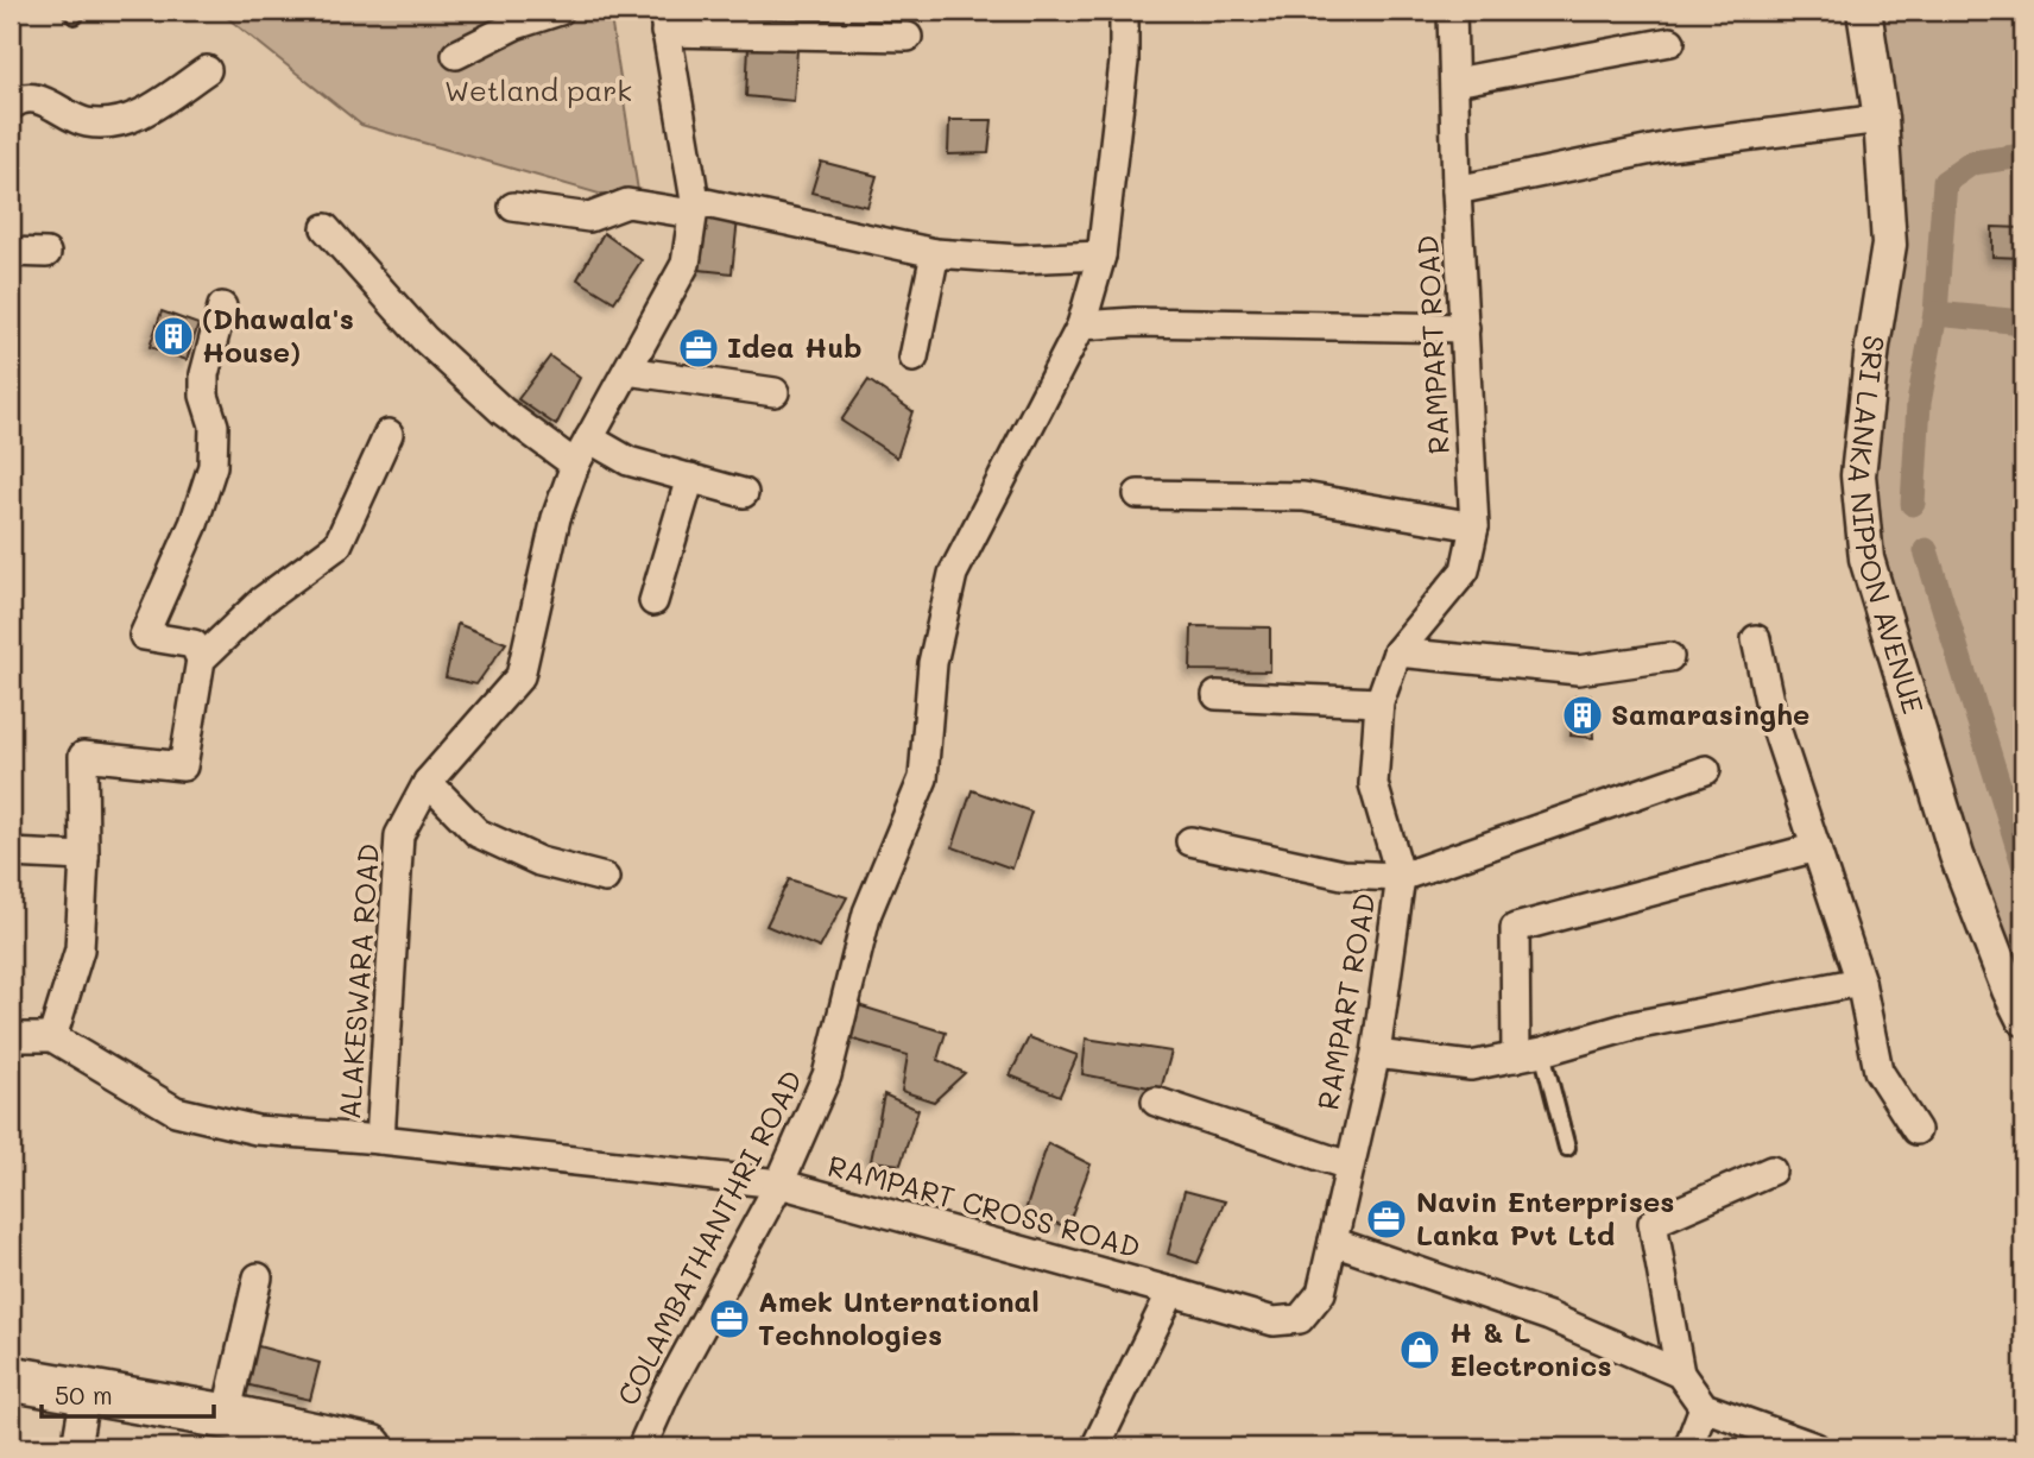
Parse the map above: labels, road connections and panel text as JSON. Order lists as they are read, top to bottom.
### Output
{
  "streets": {
    "street": [
      "RAMPART ROAD",
      "SRI LANKA NIPPON AVENUE",
      "ALAKESWARA ROAD",
      "RAMPART CROSS ROAD",
      "COLAMBATHANTHRI ROAD"
    ]
  },
  "crossings": [
    ["RAMPART ROAD", "RAMPART CROSS ROAD"],
    ["ALAKESWARA ROAD", "RAMPART CROSS ROAD"],
    ["ALAKESWARA ROAD", "COLAMBATHANTHRI ROAD"],
    ["RAMPART CROSS ROAD", "COLAMBATHANTHRI ROAD"]
  ],
  "parks": ["Wetland park"],
  "places": {
    "building": ["(Dhawala's House)", "Samarasinghe"],
    "office": ["Idea Hub", "Navin Enterprises Lanka Pvt Ltd", "Amek Unternational Technologies"],
    "shop": ["H & L Electronics"]
  },
  "scale_bar": "50 m"
}
